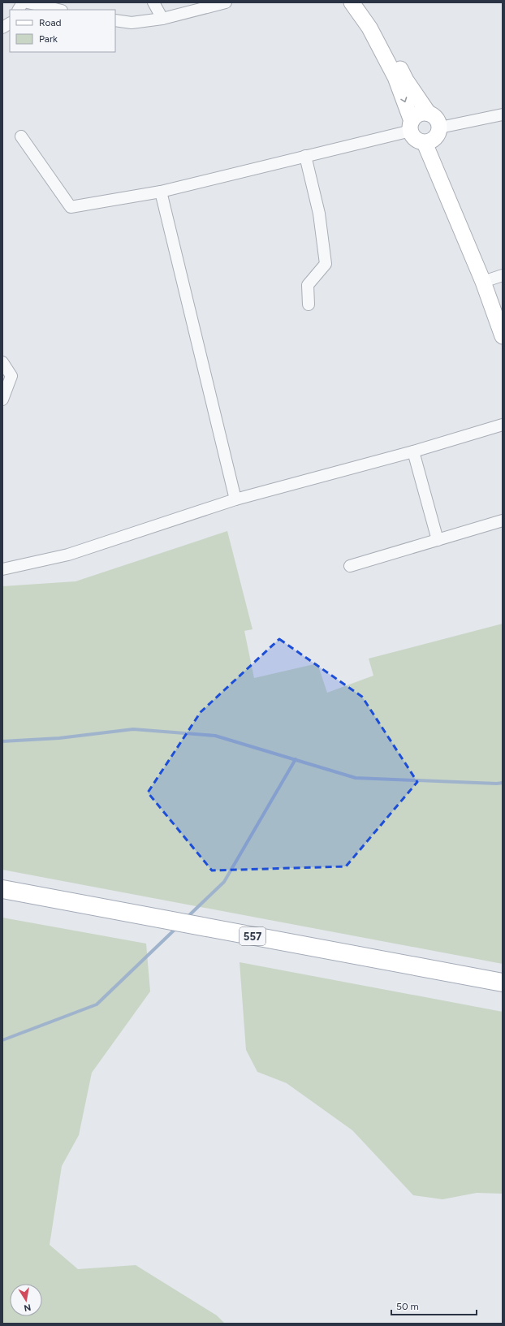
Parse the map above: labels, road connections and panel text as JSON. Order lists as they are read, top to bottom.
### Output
{
  "streets": {
    "main road": ["557"]
  },
  "legend": ["Road", "Park"],
  "scale_bar": "50 m",
  "north": "bottom"
}
